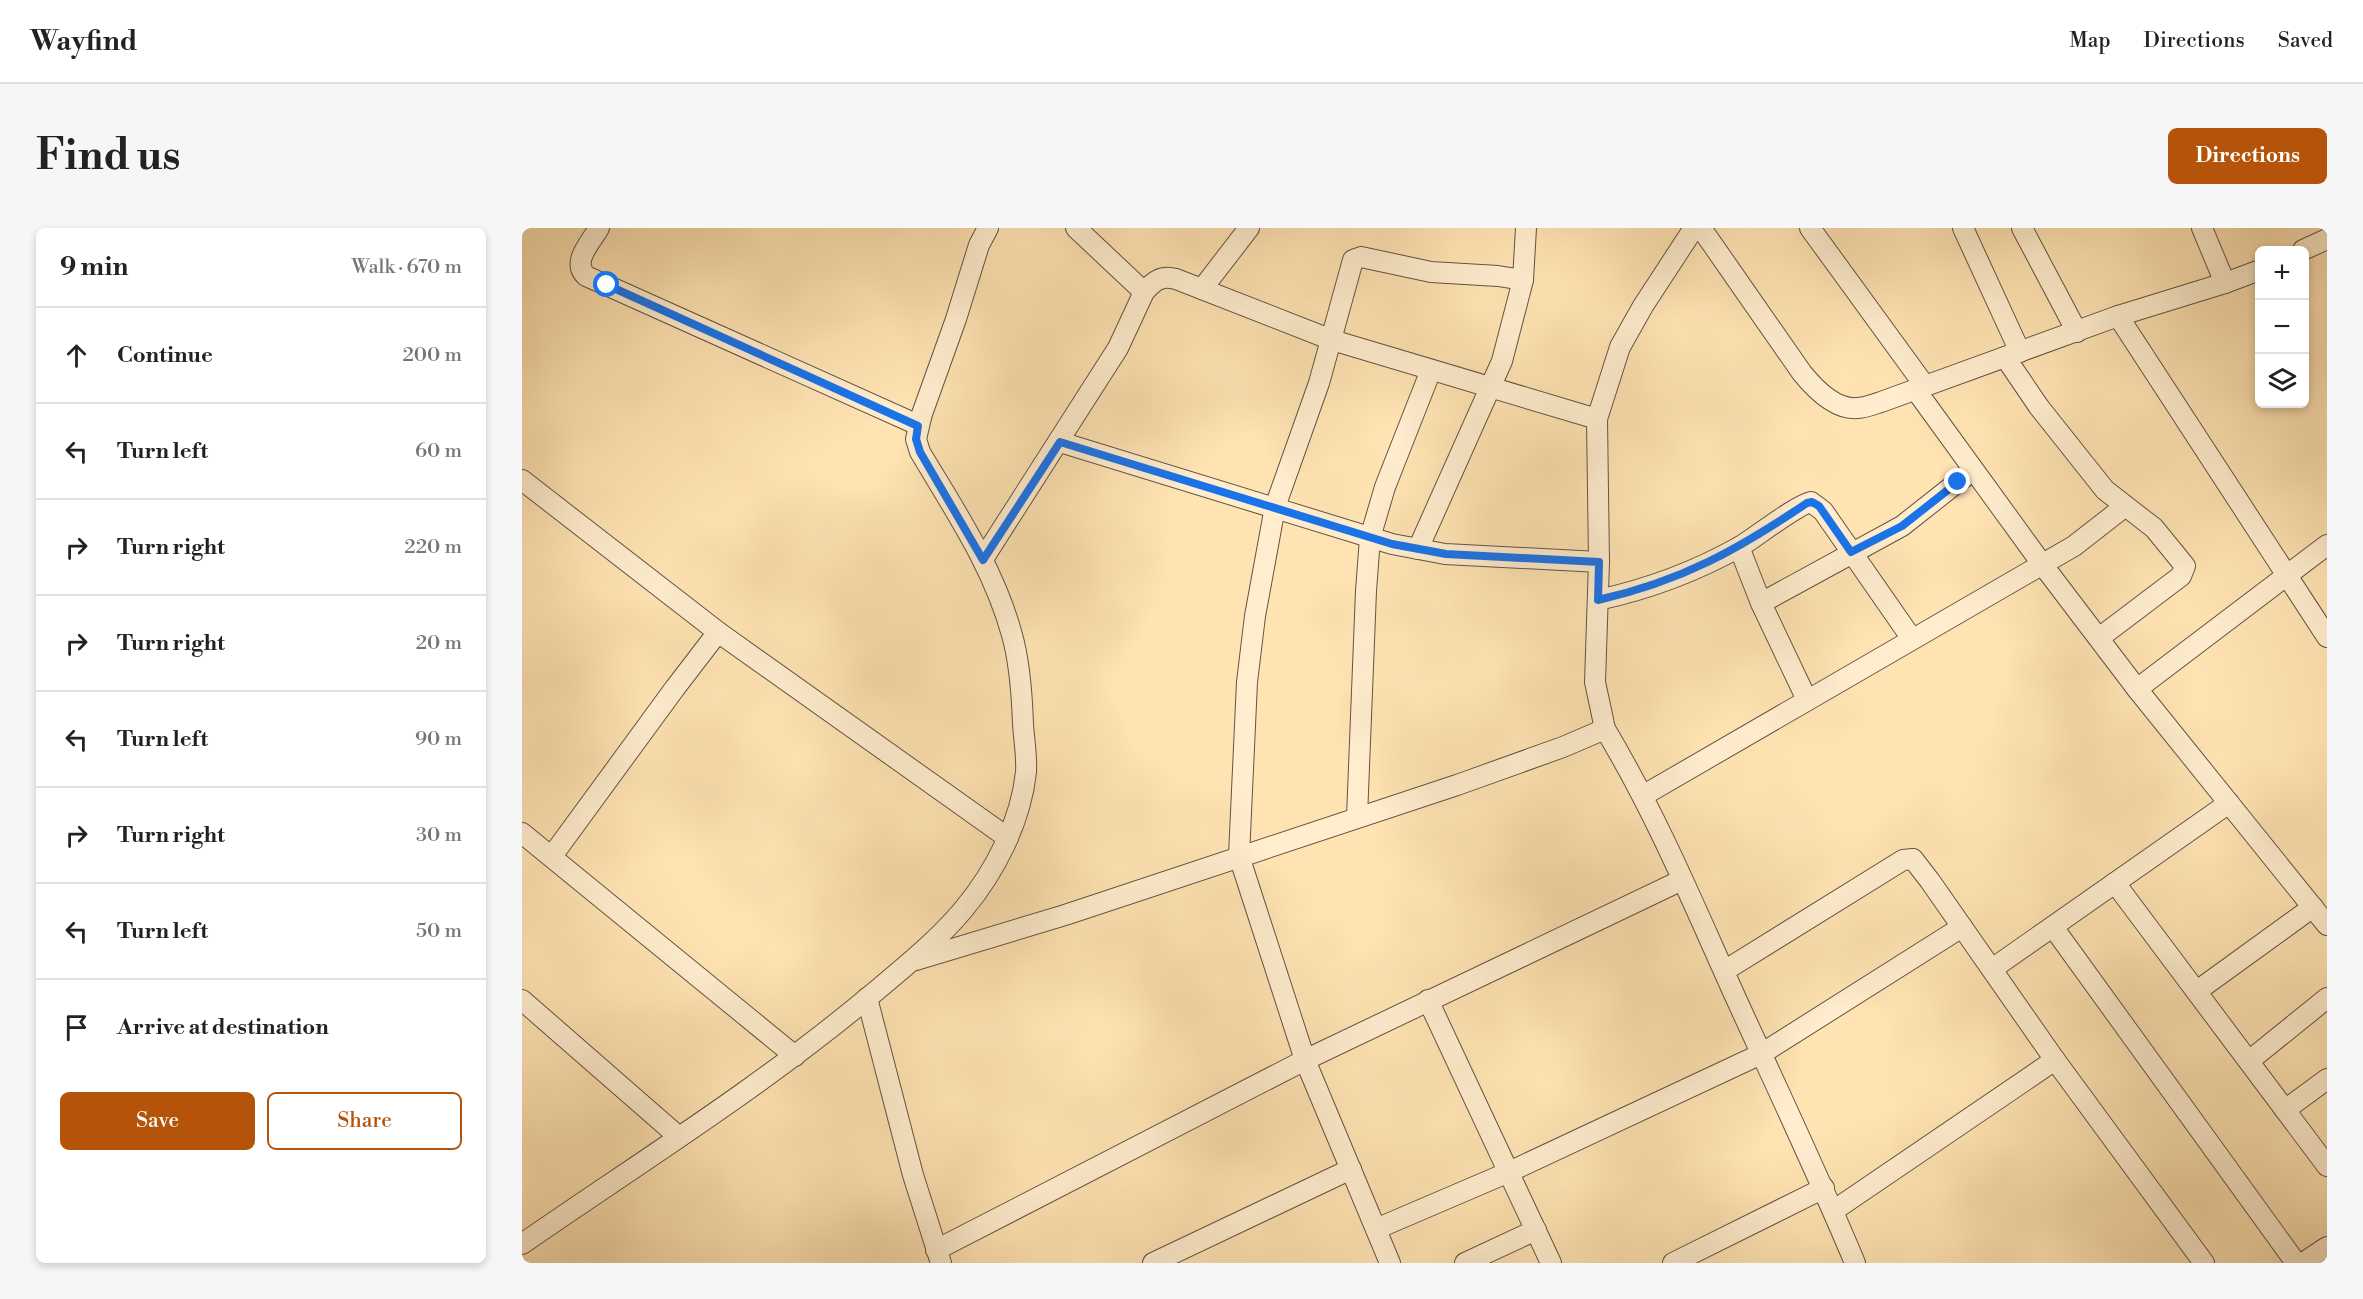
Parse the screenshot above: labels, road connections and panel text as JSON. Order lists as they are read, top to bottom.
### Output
{
  "page": {
    "header": "Wayfind",
    "nav": ["Map", "Directions", "Saved"],
    "buttons": [
      "Directions",
      ["Save", "Share"]
    ],
    "title": "Find us",
    "heading": ["9 min", "Walk · 670 m"],
    "map_buttons": ["+", "−"],
    "list": [
      ["Continue", "200 m"],
      ["Turn left", "60 m"],
      ["Turn right", "220 m"],
      ["Turn right", "20 m"],
      ["Turn left", "90 m"],
      ["Turn right", "30 m"],
      ["Turn left", "50 m"],
      "Arrive at destination"
    ]
  }
}
